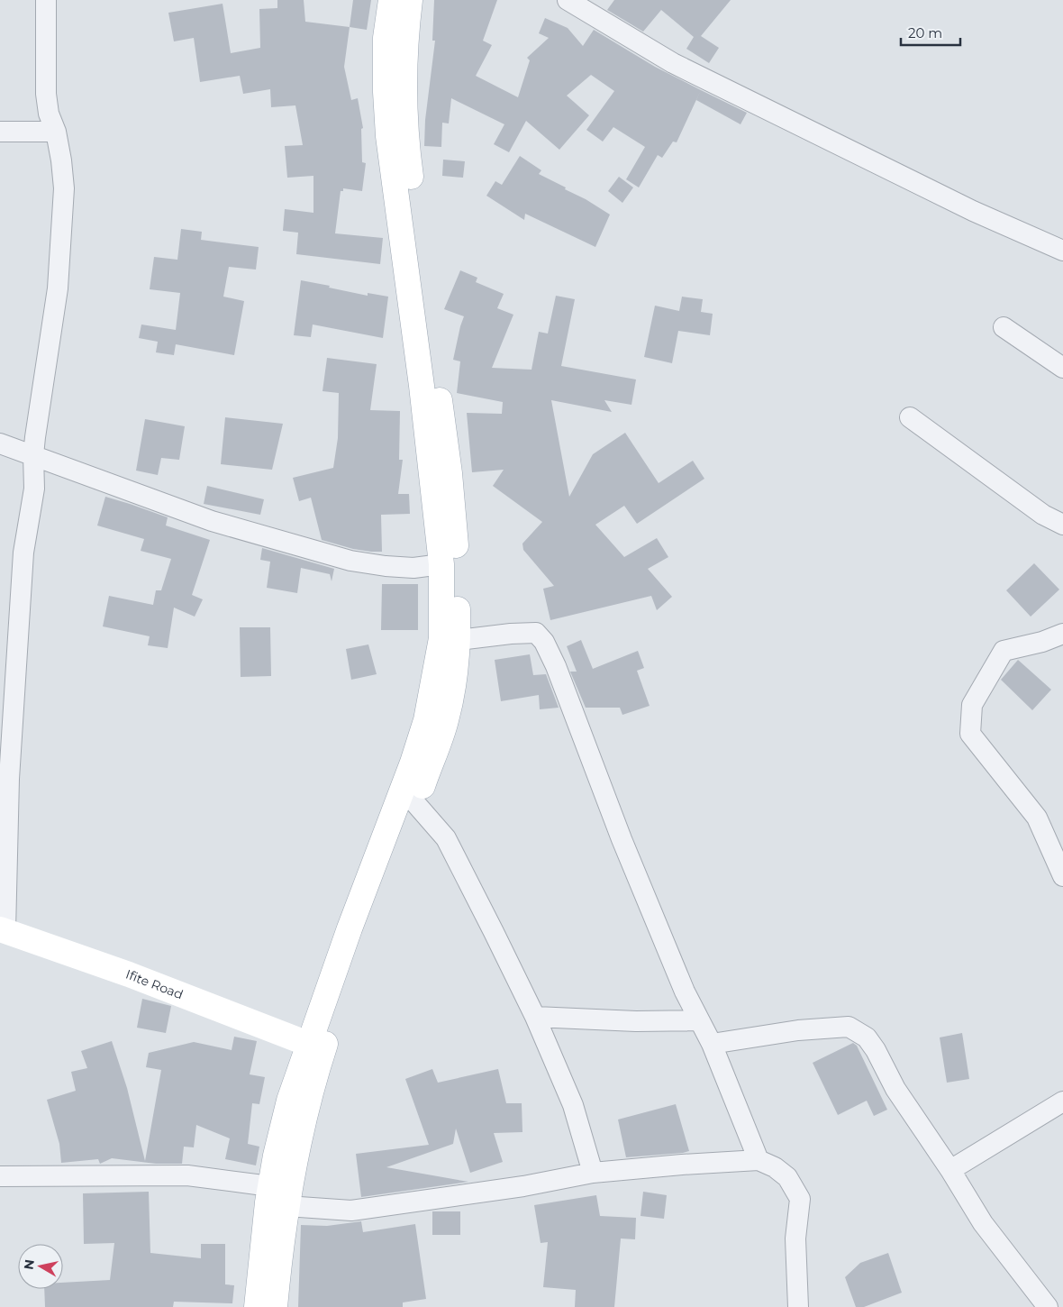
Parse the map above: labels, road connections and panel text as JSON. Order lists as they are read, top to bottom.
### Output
{
  "streets": {
    "main road": ["Ifite Road"]
  },
  "scale_bar": "20 m",
  "north": "left"
}
